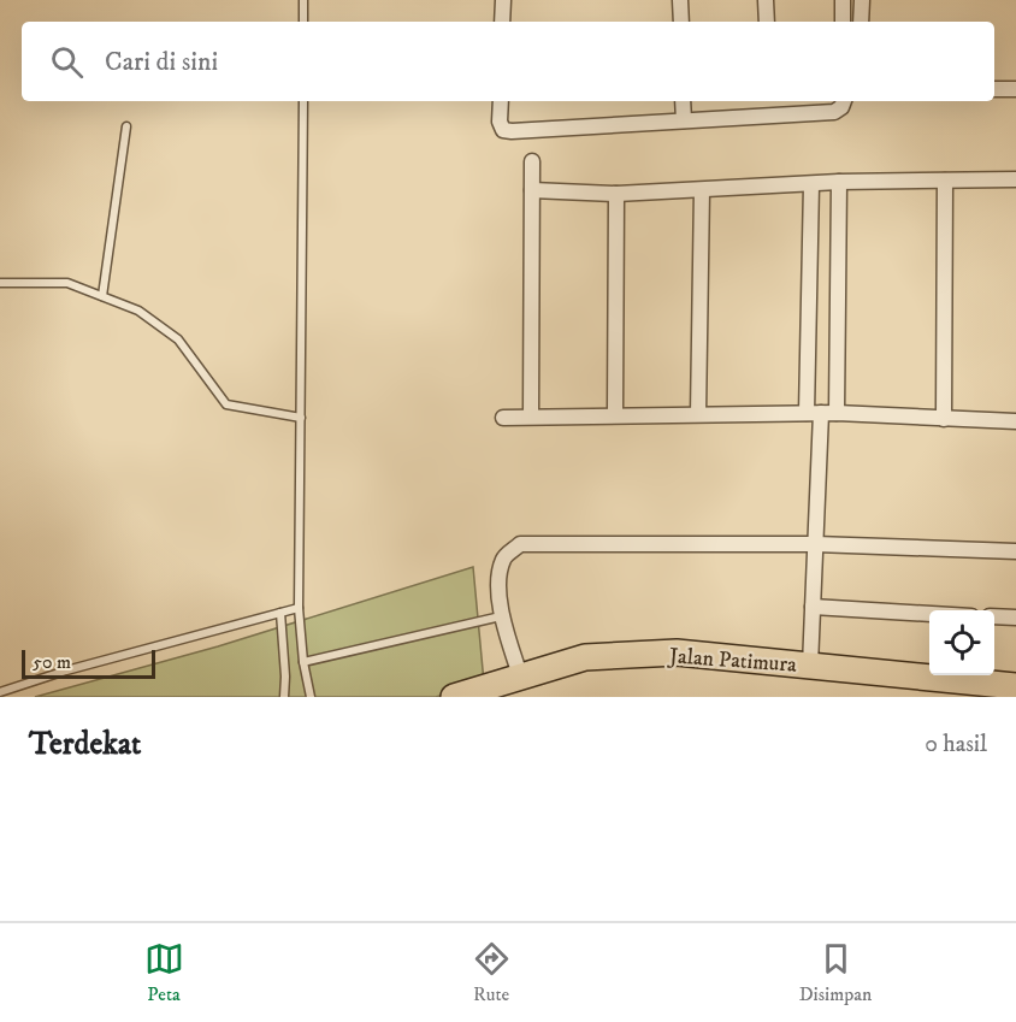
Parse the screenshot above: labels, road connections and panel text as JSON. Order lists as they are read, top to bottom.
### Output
{
  "streets": {
    "highway": ["Jalan Patimura"]
  },
  "scale_bar": "50 m",
  "page": {
    "search": "Cari di sini",
    "scale": "50 m",
    "heading": ["Terdekat", "0 hasil"],
    "nav": ["Peta", "Rute", "Disimpan"]
  }
}
